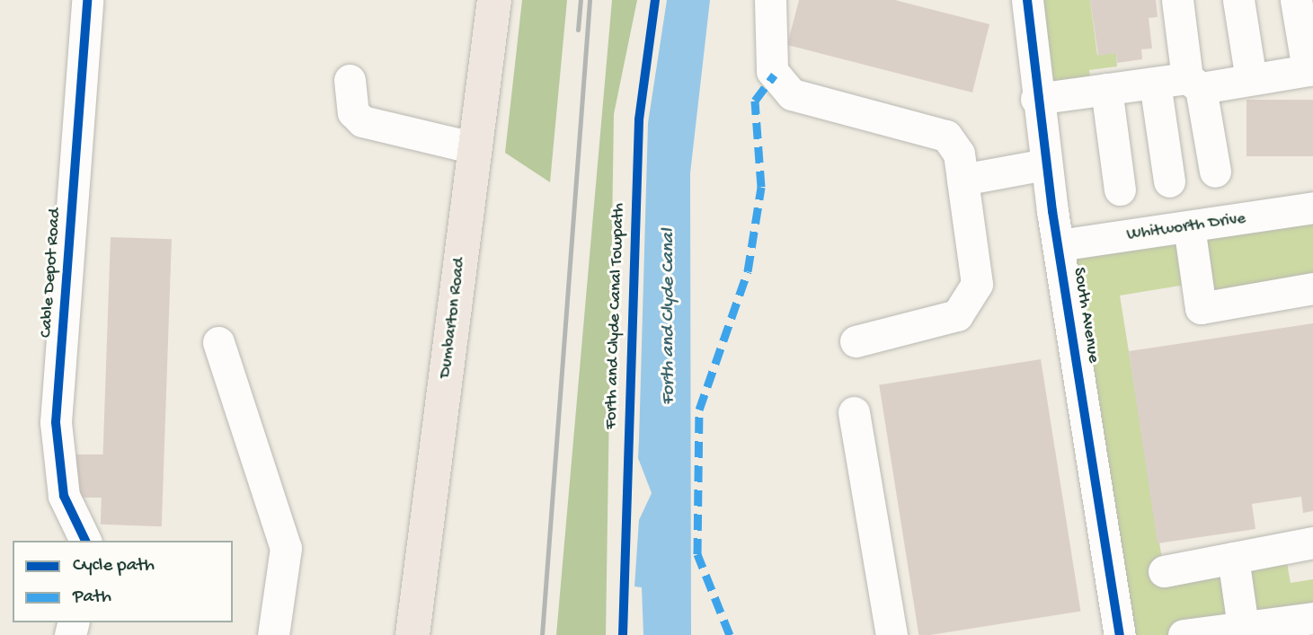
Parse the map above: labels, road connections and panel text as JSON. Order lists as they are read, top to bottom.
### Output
{
  "streets": {
    "main road": ["Dumbarton Road"],
    "street": ["Whitworth Drive", "Cable Depot Road", "South Avenue"],
    "cycle path": ["Forth and Clyde Canal Towpath"]
  },
  "crossings": [
    ["Whitworth Drive", "South Avenue"]
  ],
  "water": ["Forth and Clyde Canal"],
  "legend": ["Cycle path", "Path"]
}
